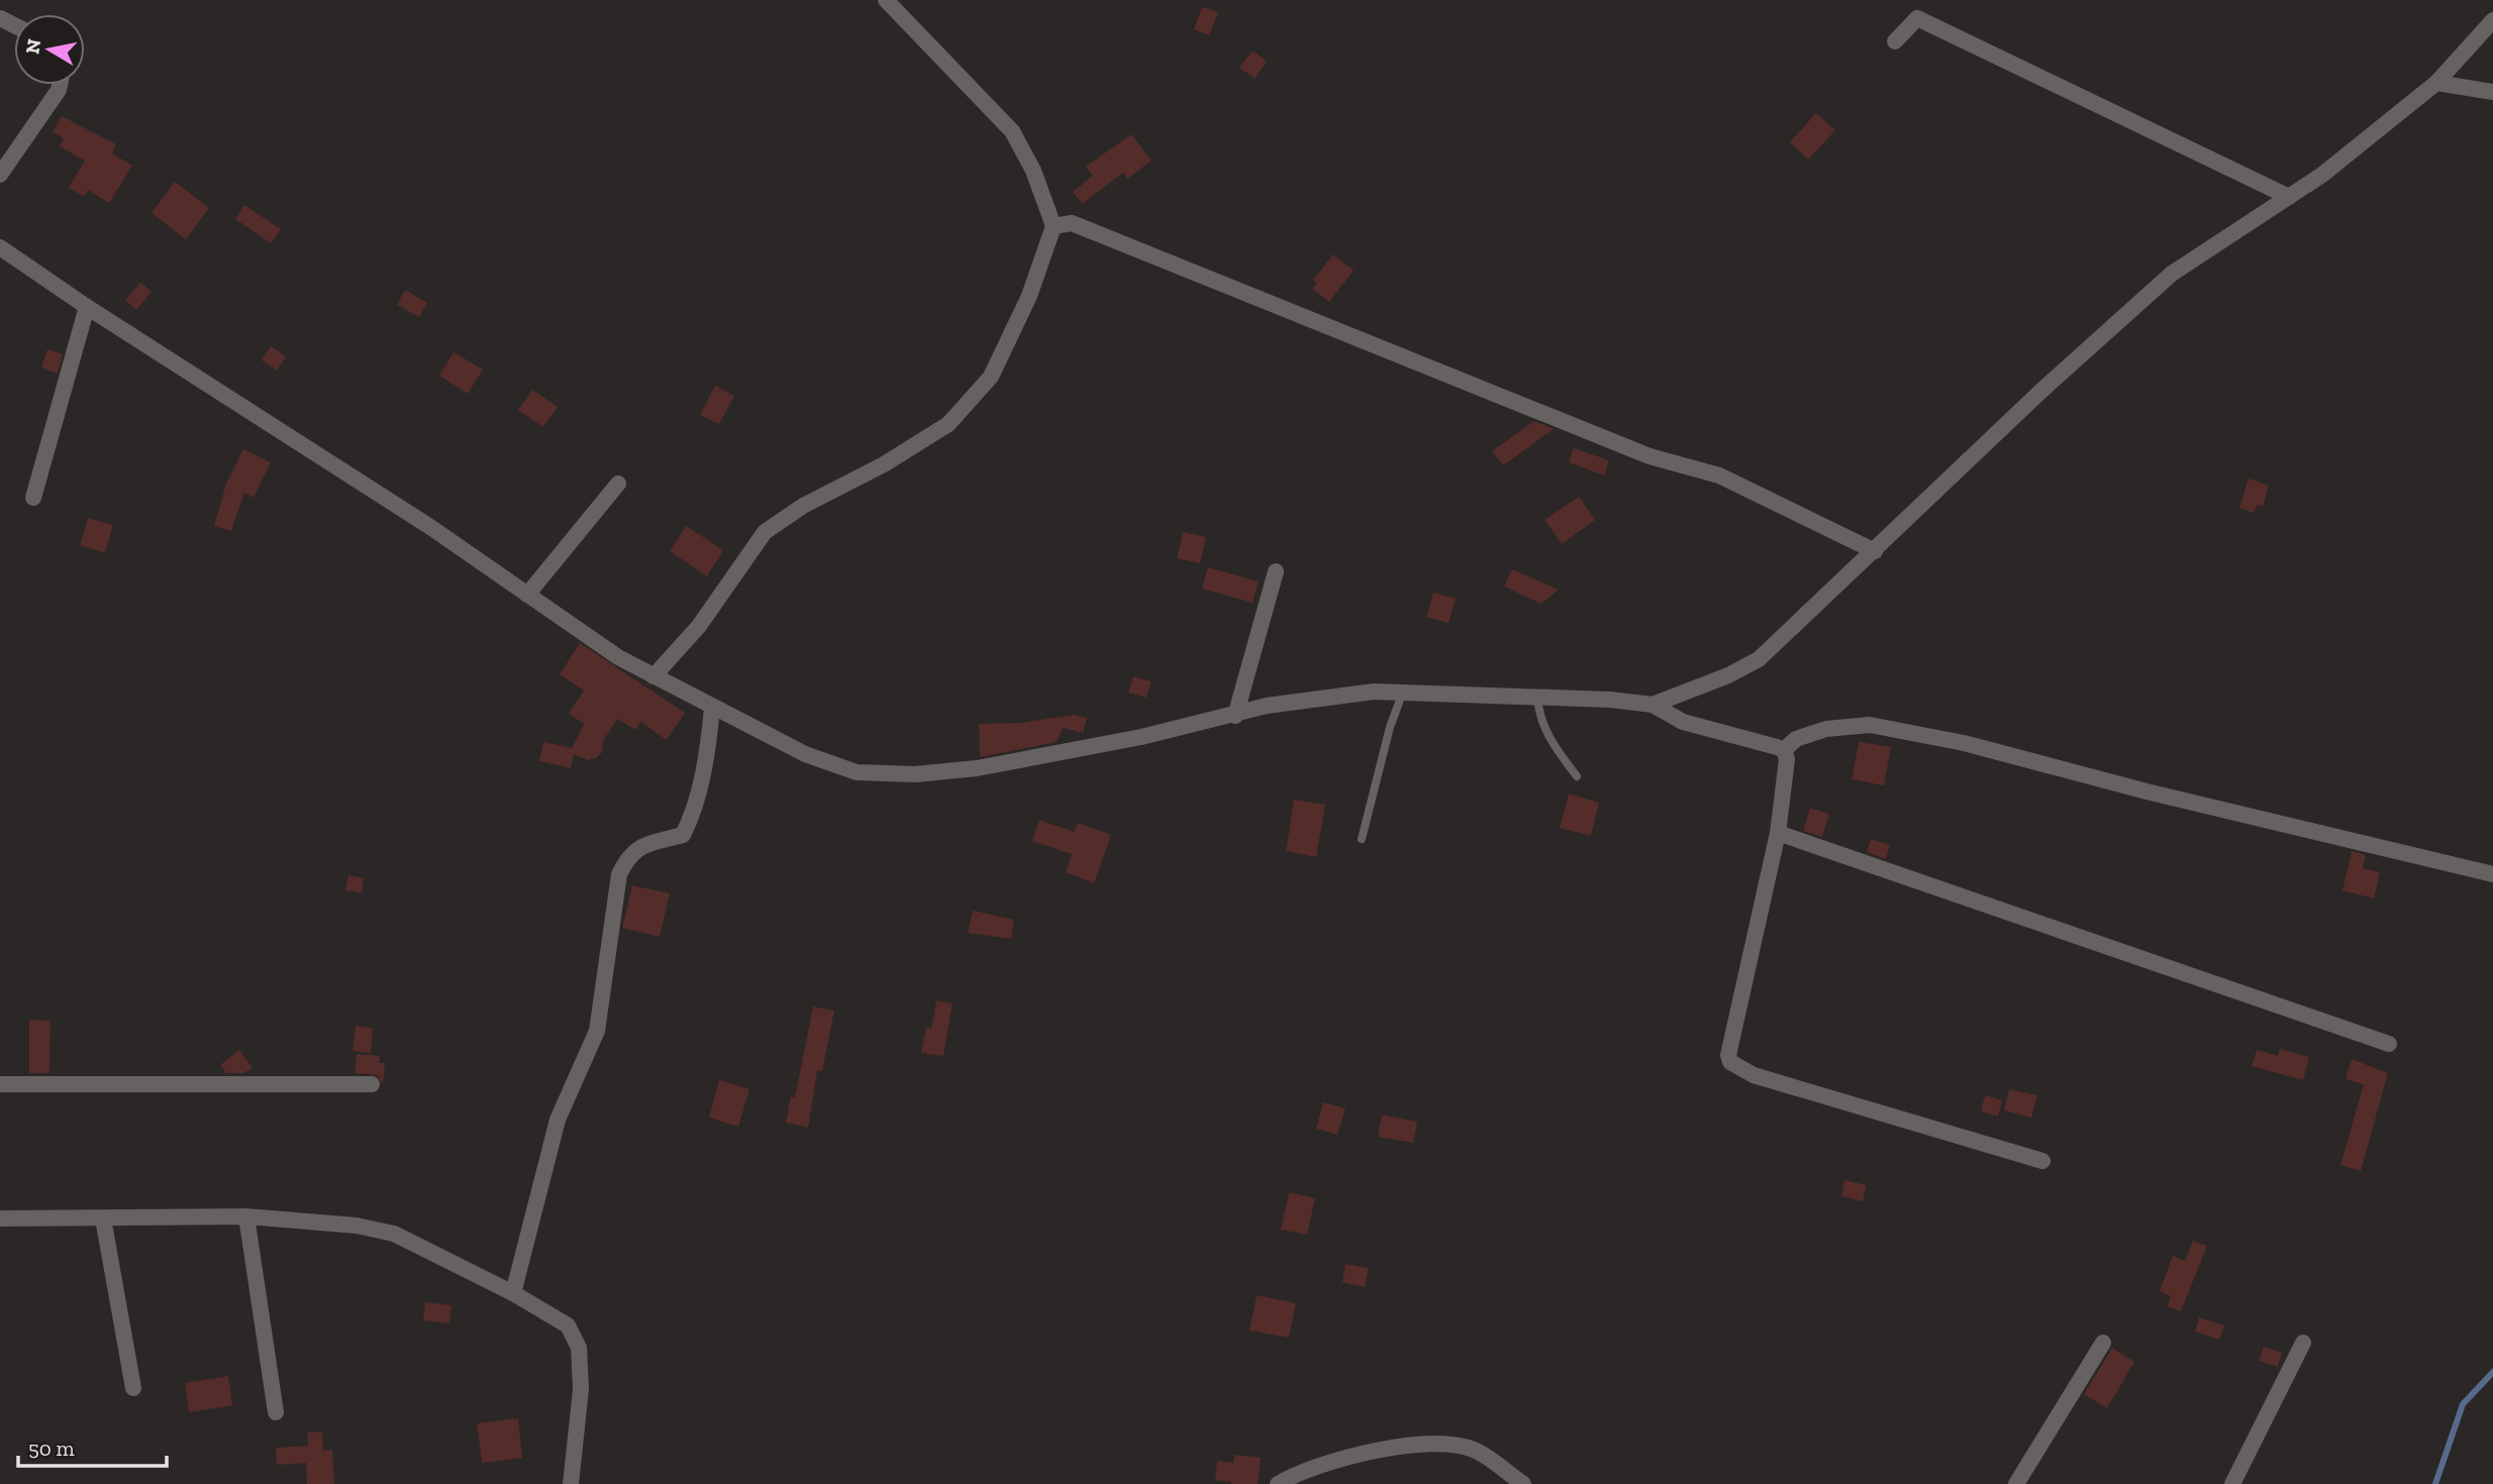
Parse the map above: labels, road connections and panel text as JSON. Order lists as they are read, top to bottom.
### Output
{
  "scale_bar": "50 m",
  "north": "left"
}
